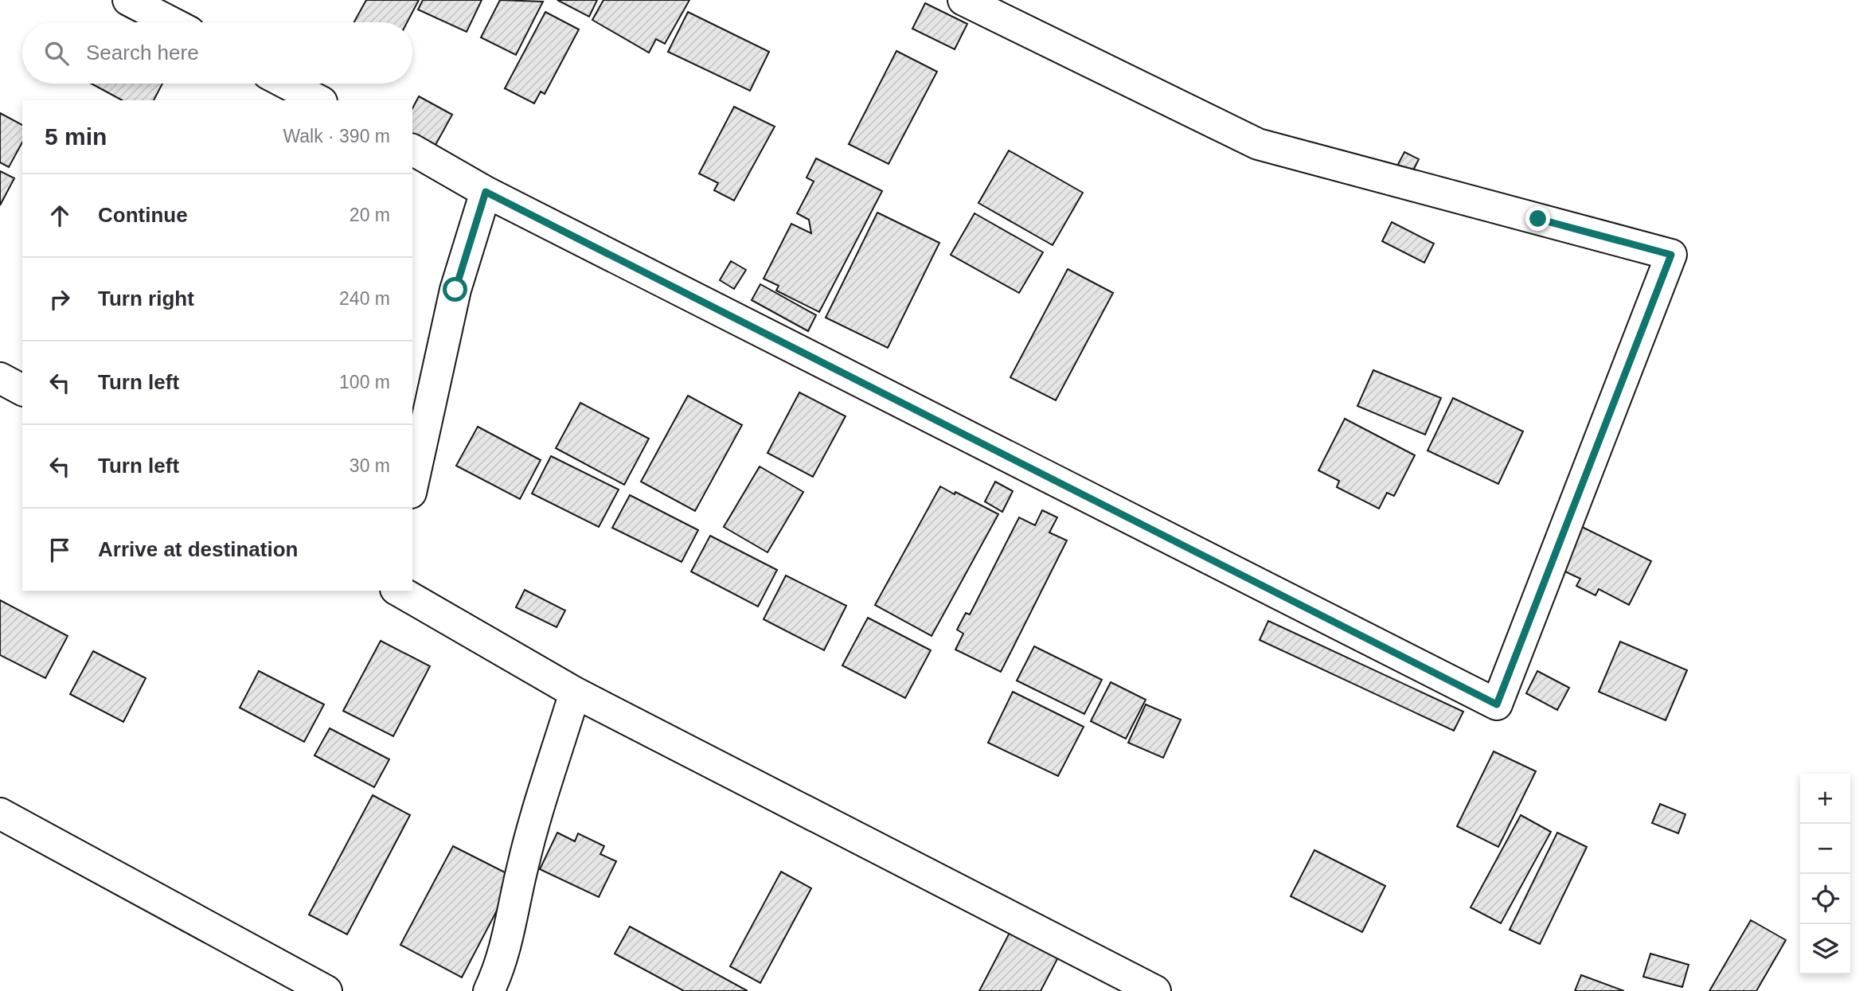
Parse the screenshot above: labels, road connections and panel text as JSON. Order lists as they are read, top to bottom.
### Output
{
  "page": {
    "search": "Search here",
    "heading": ["5 min", "Walk · 390 m"],
    "list": [
      ["Continue", "20 m"],
      ["Turn right", "240 m"],
      ["Turn left", "100 m"],
      ["Turn left", "30 m"],
      "Arrive at destination"
    ],
    "map_buttons": ["+", "−"]
  }
}
